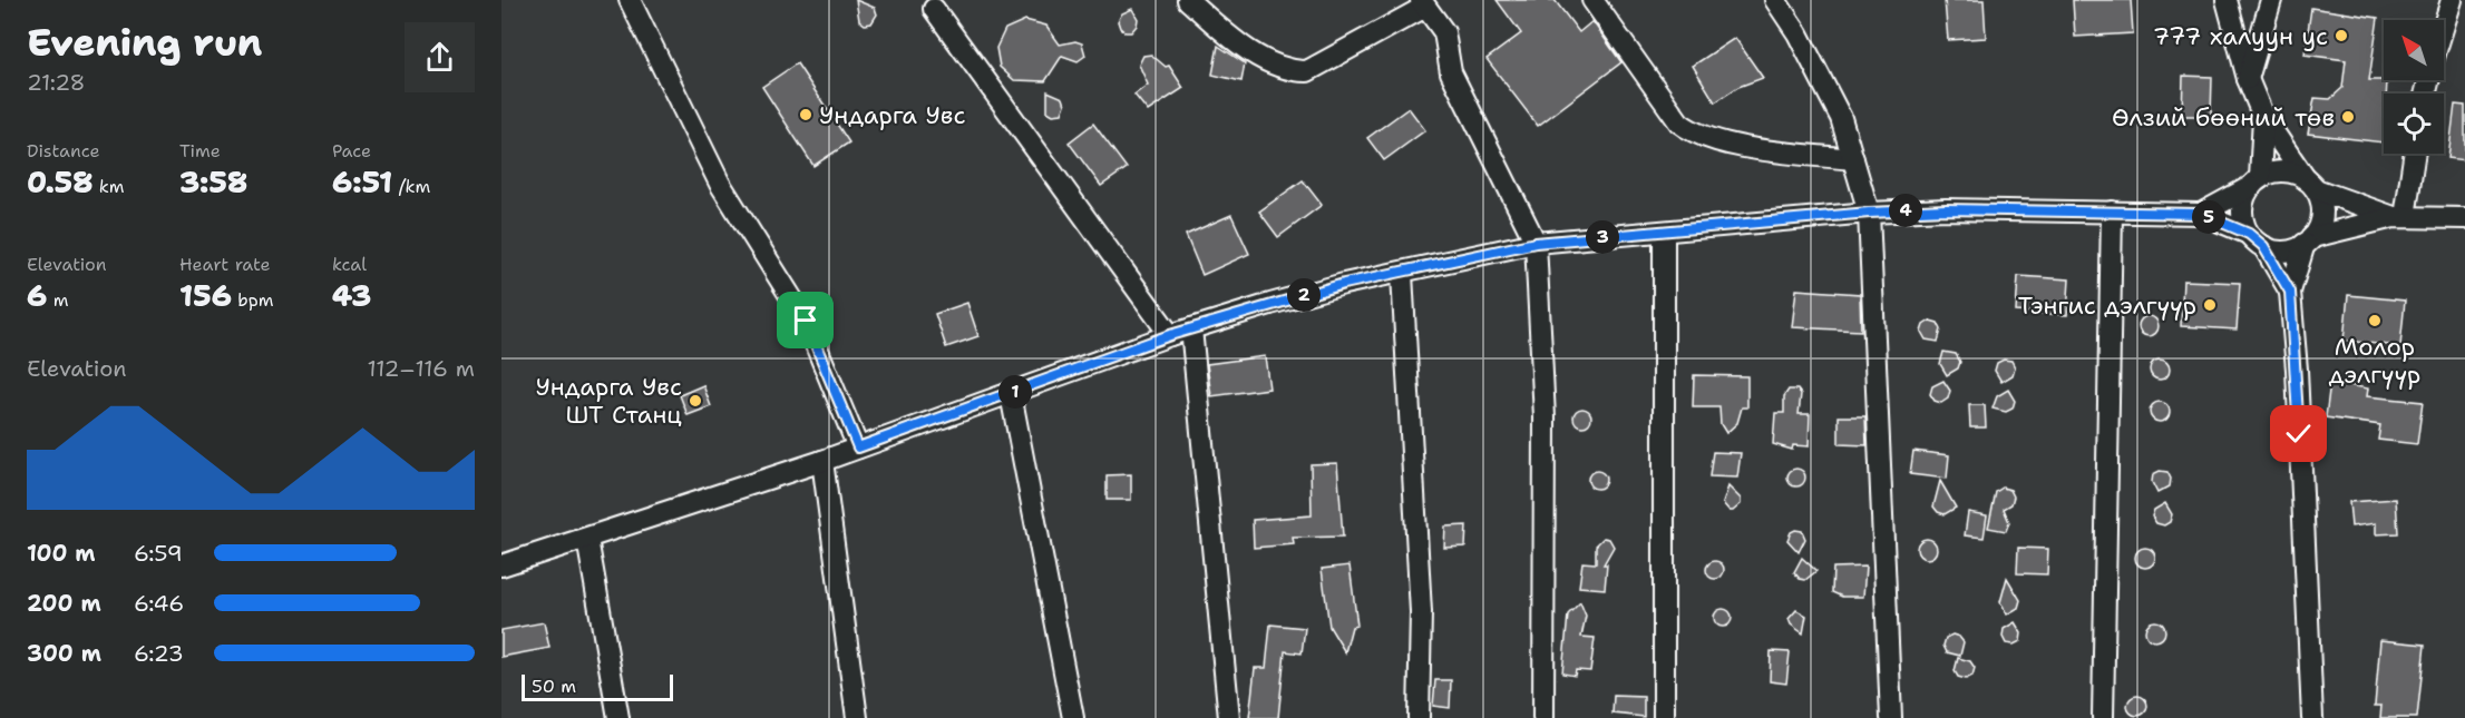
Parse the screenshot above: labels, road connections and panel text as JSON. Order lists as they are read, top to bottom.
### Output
{
  "places": [
    "777 халуун ус",
    "Ундарга Увс",
    "Өлзий бөөний төв",
    "Тэнгис дэлгүүр",
    "Молор дэлгүүр",
    "Ундарга Увс ШТ Станц"
  ],
  "scale_bar": "50 m",
  "north": "top left",
  "page": {
    "heading": ["Evening run", "21:28"],
    "stats": [
      ["Distance", "0.58 km"],
      ["Time", "3:58"],
      ["Pace", "6:51 /km"],
      ["Elevation", "6 m"],
      ["Heart rate", "156 bpm"],
      ["kcal", "43"]
    ],
    "pins": [
      "4",
      "5",
      "3",
      "2",
      "1"
    ],
    "chart": ["Elevation", "112–116 m"],
    "list": [
      {
        "name": "100 m",
        "note": "6:59"
      },
      {
        "name": "200 m",
        "note": "6:46"
      },
      {
        "name": "300 m",
        "note": "6:23"
      }
    ],
    "scale": "50 m"
  }
}
